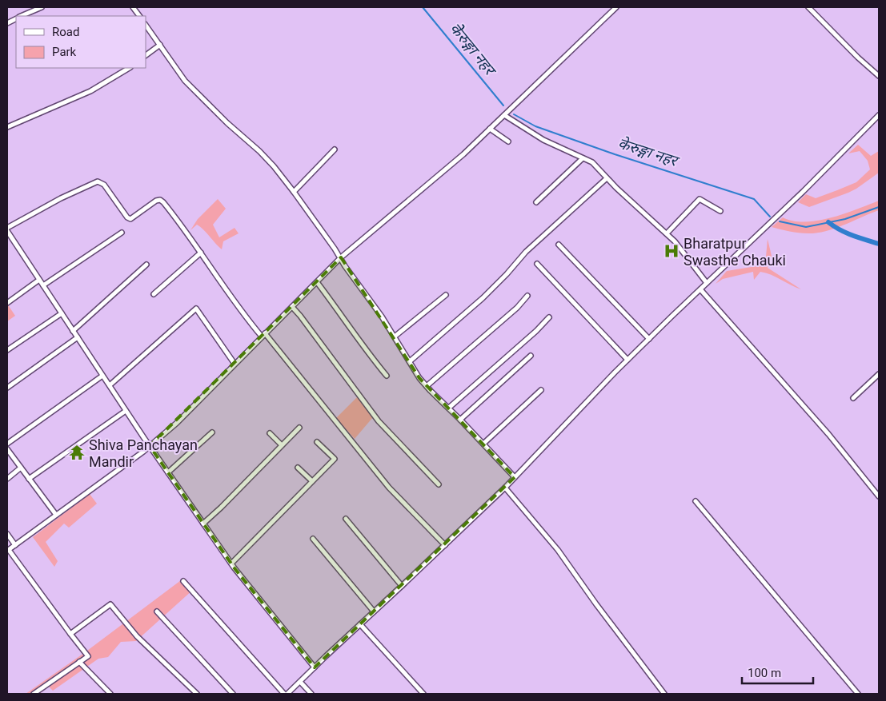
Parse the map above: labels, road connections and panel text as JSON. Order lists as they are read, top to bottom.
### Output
{
  "water": ["केेरुङ्गा नहर", "केरुङ्गा नहर"],
  "places": {
    "hospital": ["Bharatpur Swasthe Chauki"],
    "temple": ["Shiva Panchayan Mandir"]
  },
  "legend": ["Road", "Park"],
  "scale_bar": "100 m"
}
